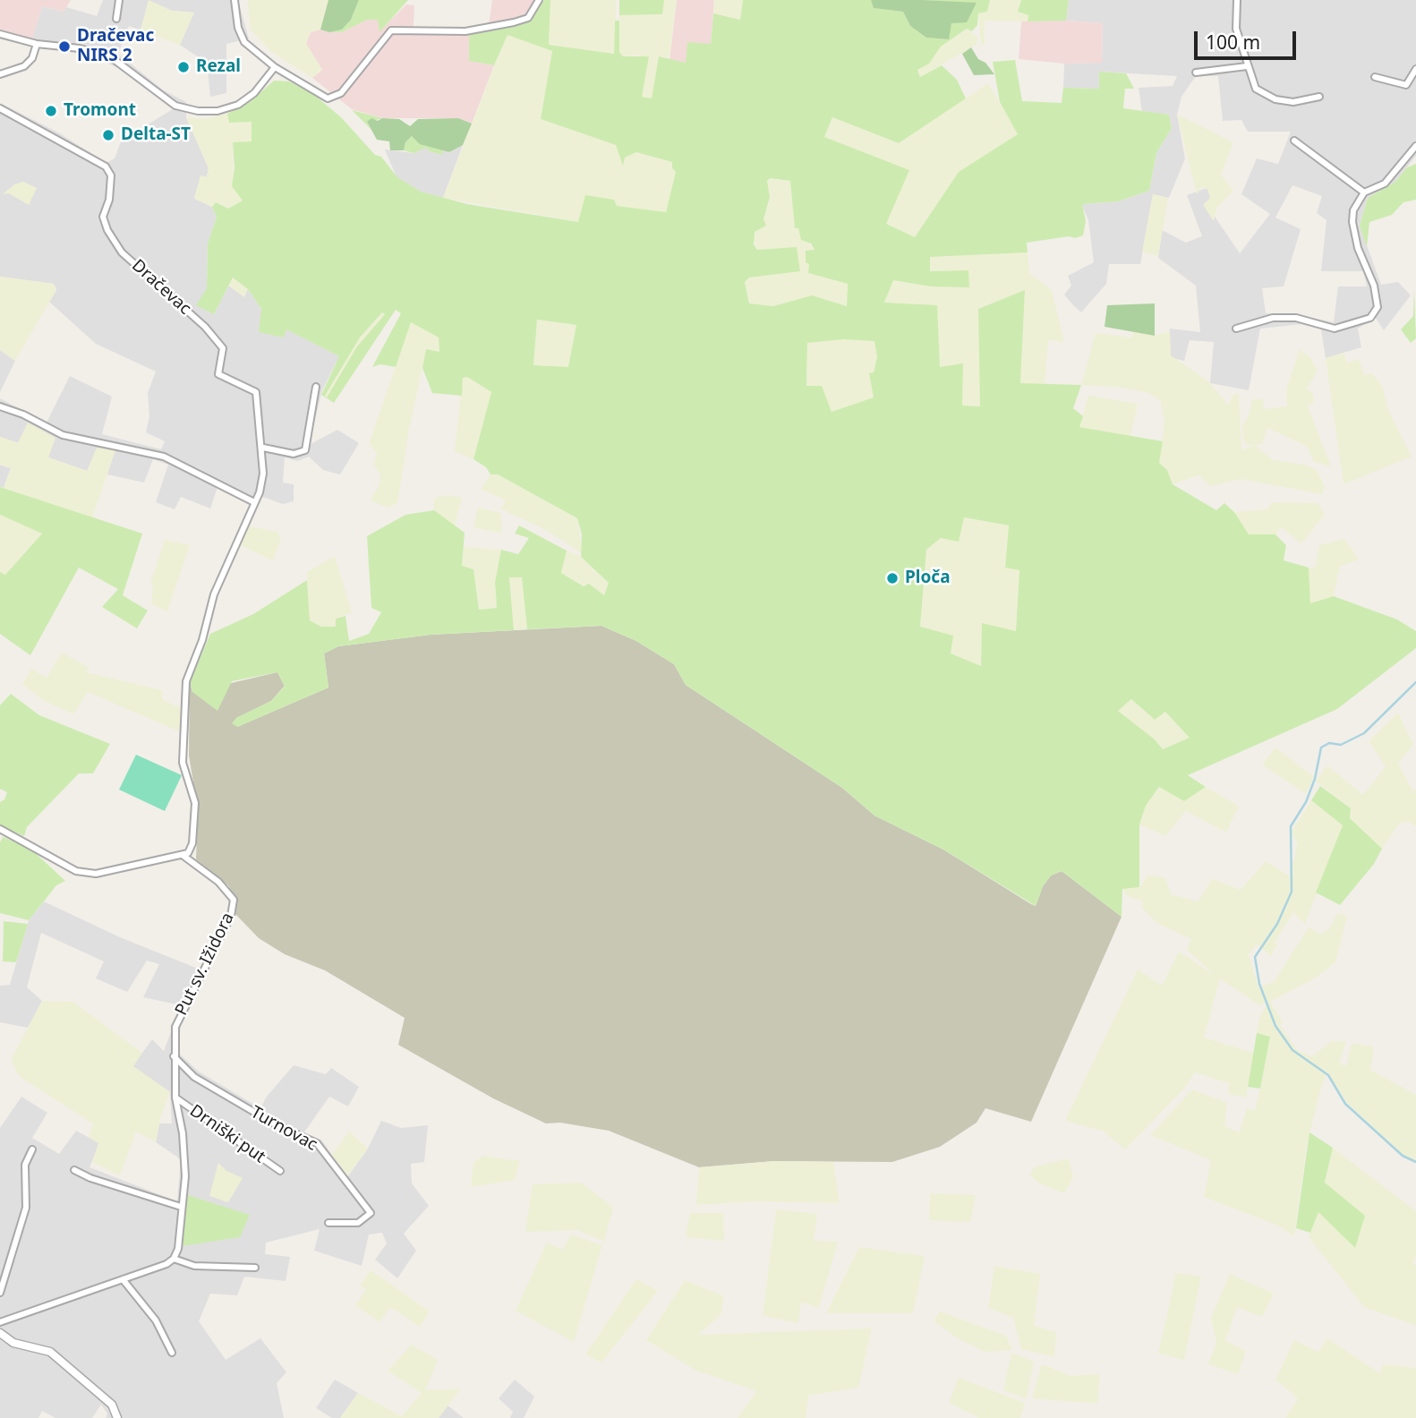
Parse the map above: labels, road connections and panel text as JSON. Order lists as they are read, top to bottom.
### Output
{
  "streets": {
    "street": [
      "Dračevac",
      "Put sv. Ižidora",
      "Turnovac",
      "Drniški put"
    ]
  },
  "crossings": [
    ["Dračevac", "Put sv. Ižidora"],
    ["Put sv. Ižidora", "Turnovac"],
    ["Put sv. Ižidora", "Drniški put"]
  ],
  "places": [
    "Dračevac NIRS 2",
    "Rezal",
    "Tromont",
    "Delta-ST",
    "Ploča"
  ],
  "scale_bar": "100 m"
}
